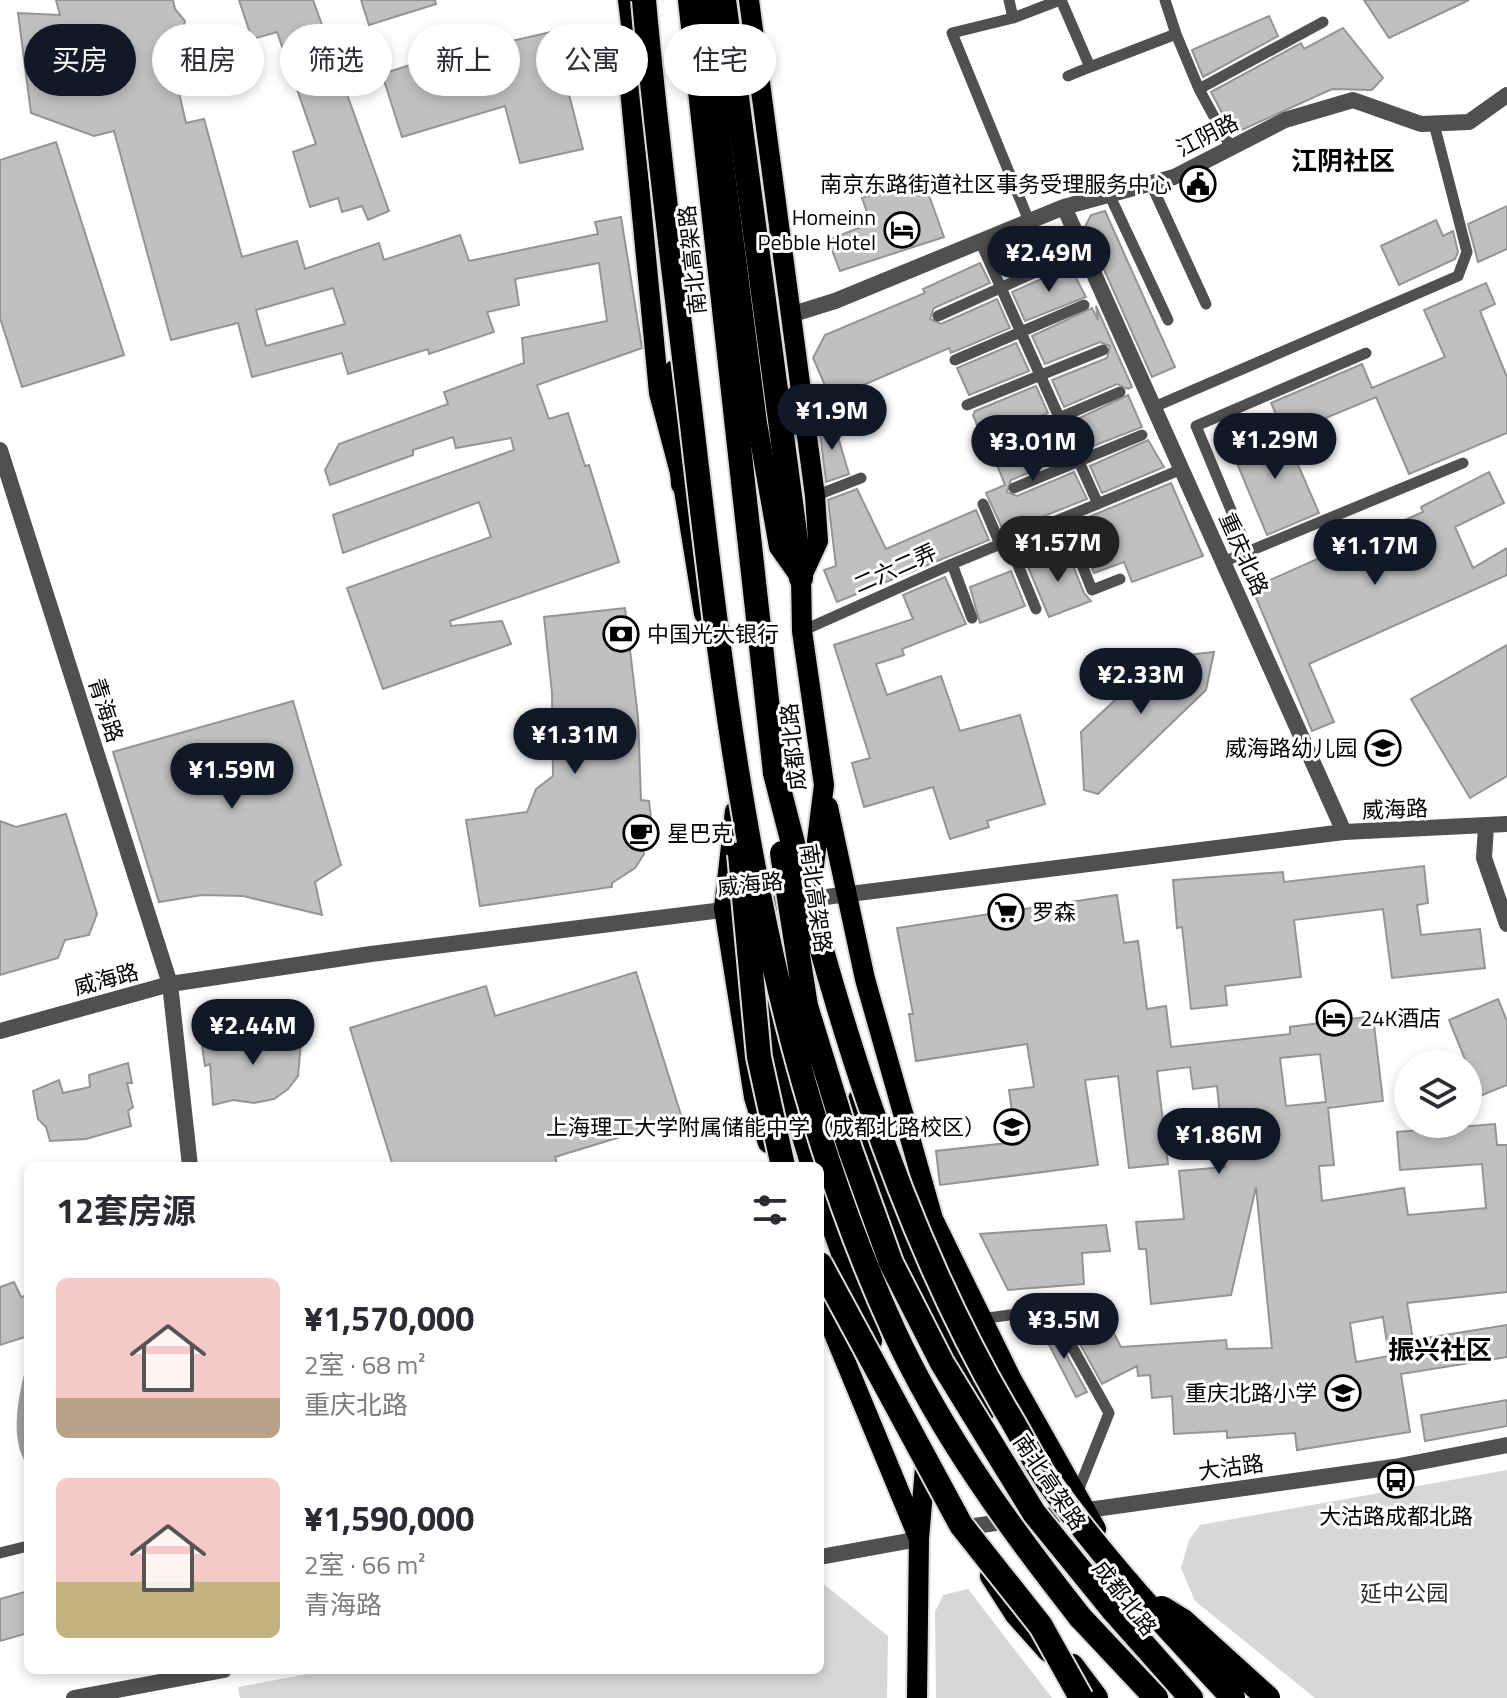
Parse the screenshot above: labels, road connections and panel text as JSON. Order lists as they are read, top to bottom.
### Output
{
  "streets": {
    "highway": ["南北高架路"],
    "main road": ["成都北路"],
    "street": [
      "江阴路",
      "重庆北路",
      "青海路",
      "威海路",
      "大沽路"
    ],
    "lane": ["二六二弄"]
  },
  "crossings": [
    ["江阴路", "重庆北路"],
    ["重庆北路", "二六二弄"],
    ["重庆北路", "威海路"],
    ["二六二弄", "成都北路"],
    ["青海路", "威海路"],
    ["成都北路", "威海路"],
    ["成都北路", "大沽路"]
  ],
  "districts": ["江阴社区", "振兴社区"],
  "parks": ["延中公园"],
  "places": {
    "public building": ["南京东路街道社区事务受理服务中心"],
    "hotel": ["Homeinn Pebble Hotel", "24K酒店"],
    "bank": ["中国光大银行"],
    "school or university": ["威海路幼儿园", "上海理工大学附属储能中学（成都北路校区）", "重庆北路小学"],
    "cafe": ["星巴克"],
    "supermarket": ["罗森"],
    "bus stop": ["大沽路成都北路"]
  },
  "page": {
    "chip": [
      "买房",
      "租房",
      "筛选",
      "新上",
      "公寓",
      "住宅"
    ],
    "price": [
      "¥2.49M",
      "¥1.9M",
      "¥1.29M",
      "¥3.01M",
      "¥1.57M",
      "¥1.17M",
      "¥2.33M",
      "¥1.31M",
      "¥1.59M",
      "¥2.44M",
      "¥1.86M",
      "¥3.5M"
    ],
    "heading": "12套房源",
    "list": [
      {
        "name": "¥1,570,000",
        "note": "2室 · 68 m² · 重庆北路"
      },
      {
        "name": "¥1,590,000",
        "note": "2室 · 66 m² · 青海路"
      }
    ]
  }
}
